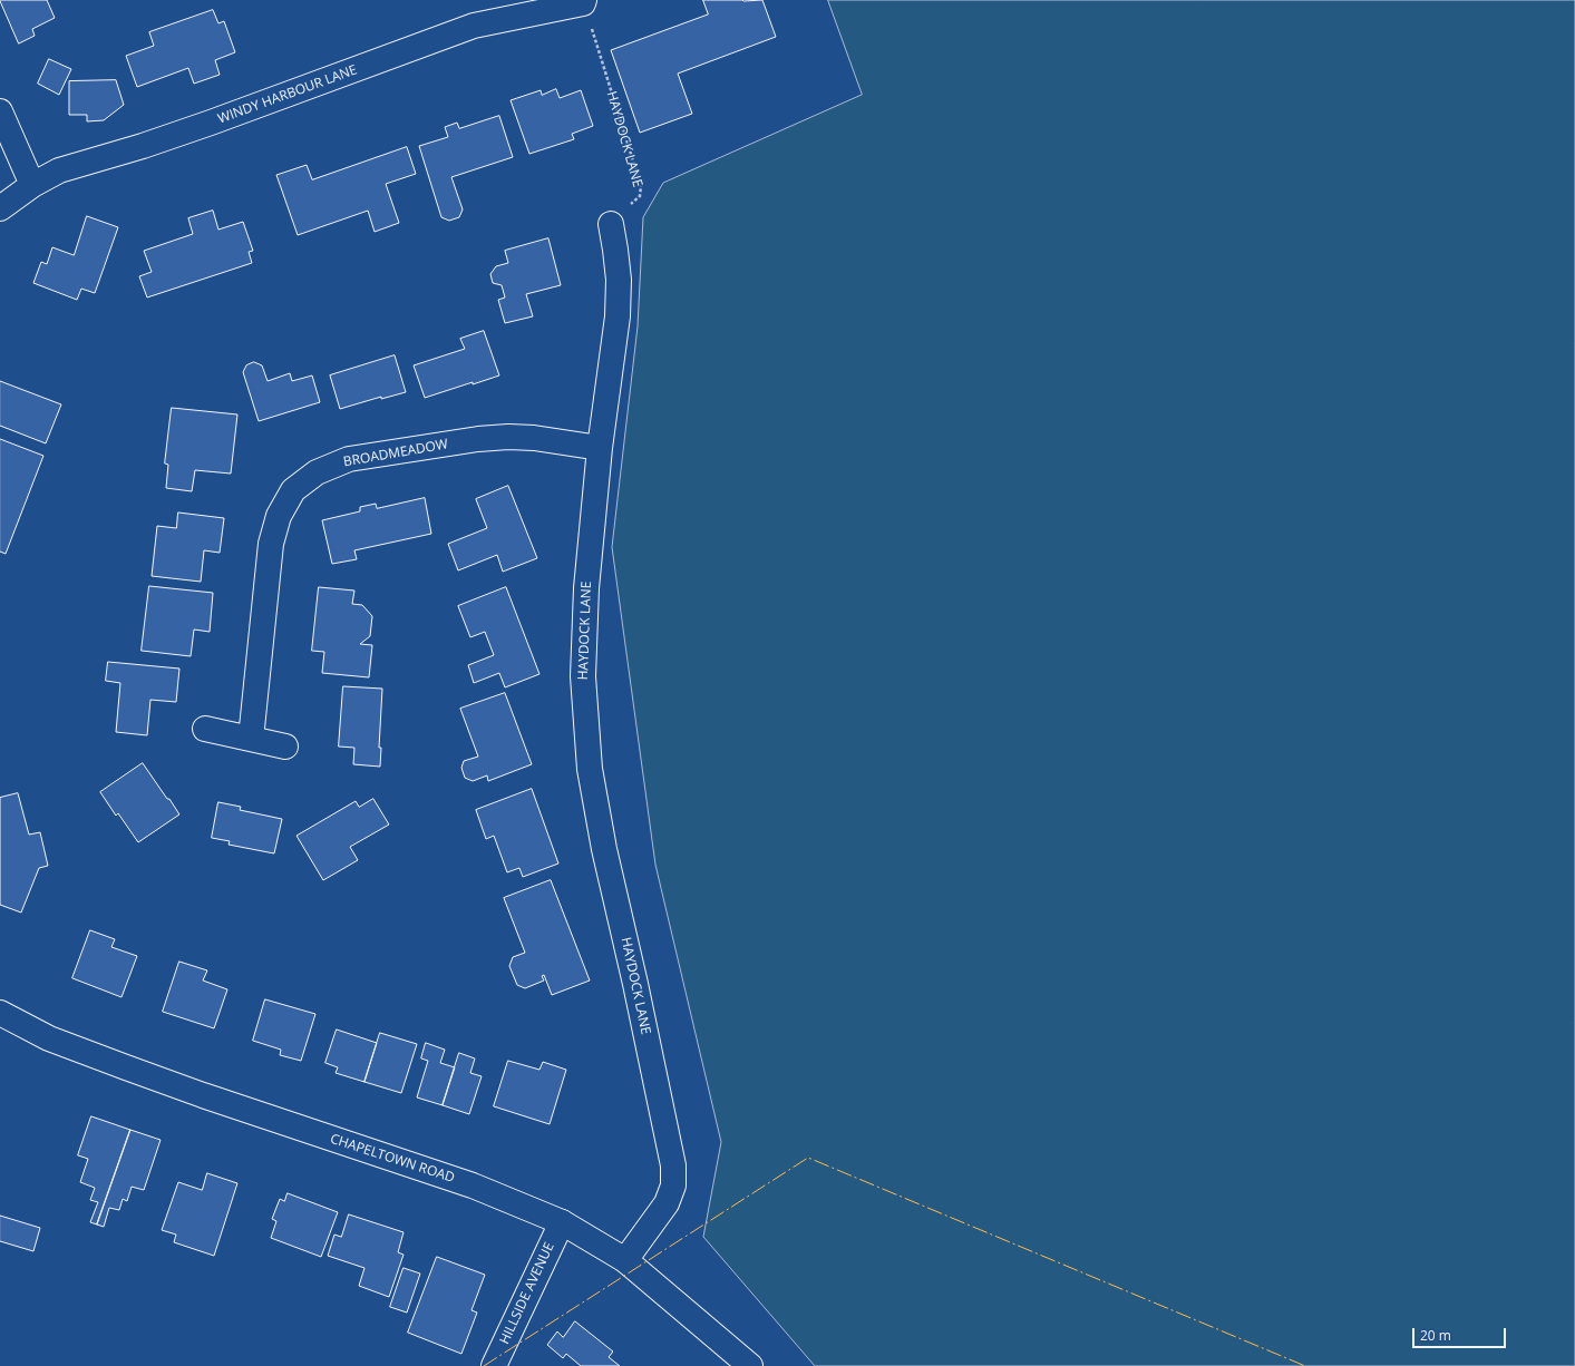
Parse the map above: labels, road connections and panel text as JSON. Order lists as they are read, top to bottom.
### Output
{
  "streets": {
    "street": [
      "WINDY HARBOUR LANE",
      "HAYDOCK LANE",
      "BROADMEADOW",
      "CHAPELTOWN ROAD",
      "HILLSIDE AVENUE"
    ]
  },
  "crossings": [
    ["WINDY HARBOUR LANE", "HAYDOCK LANE"],
    ["HAYDOCK LANE", "BROADMEADOW"],
    ["HAYDOCK LANE", "CHAPELTOWN ROAD"],
    ["CHAPELTOWN ROAD", "HILLSIDE AVENUE"]
  ],
  "scale_bar": "20 m"
}
